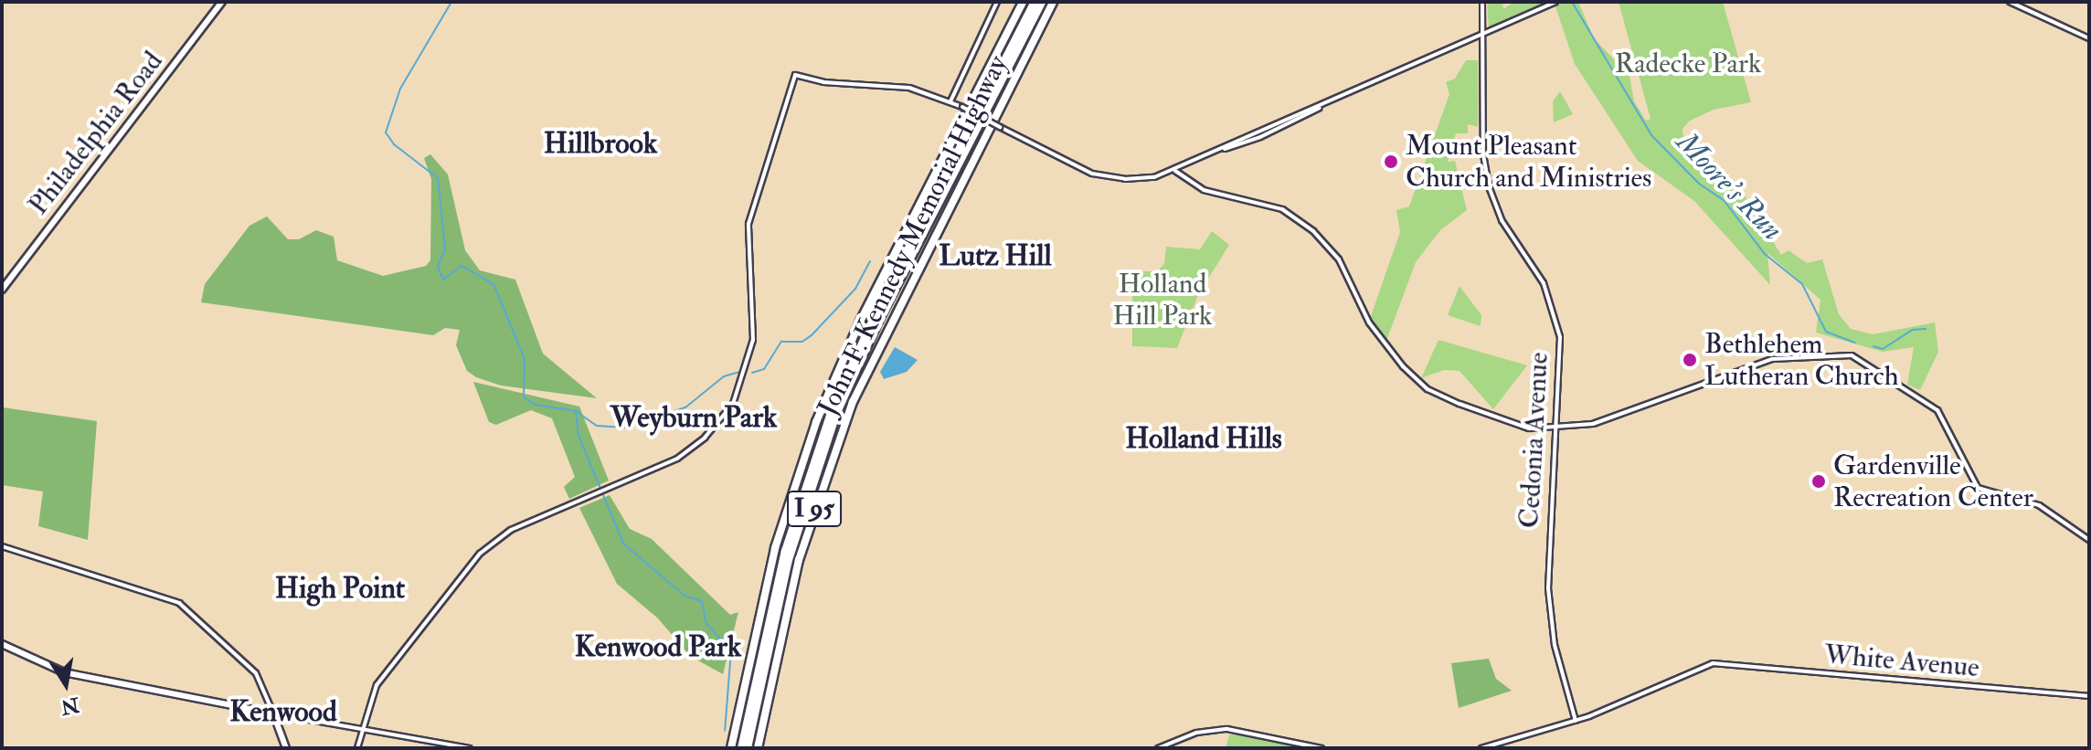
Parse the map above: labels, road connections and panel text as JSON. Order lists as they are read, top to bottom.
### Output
{
  "streets": {
    "highway": ["John F. Kennedy Memorial Highway", "I 95"],
    "main road": ["Philadelphia Road"],
    "street": ["Cedonia Avenue", "White Avenue"]
  },
  "crossings": [
    ["Cedonia Avenue", "White Avenue"]
  ],
  "districts": [
    "Hillbrook",
    "Lutz Hill",
    "Weyburn Park",
    "Holland Hills",
    "High Point",
    "Kenwood Park",
    "Kenwood"
  ],
  "water": ["Moore's Run"],
  "parks": ["Radecke Park", "Holland Hill Park"],
  "places": ["Mount Pleasant Church and Ministries", "Bethlehem Lutheran Church", "Gardenville Recreation Center"],
  "north": "bottom"
}
